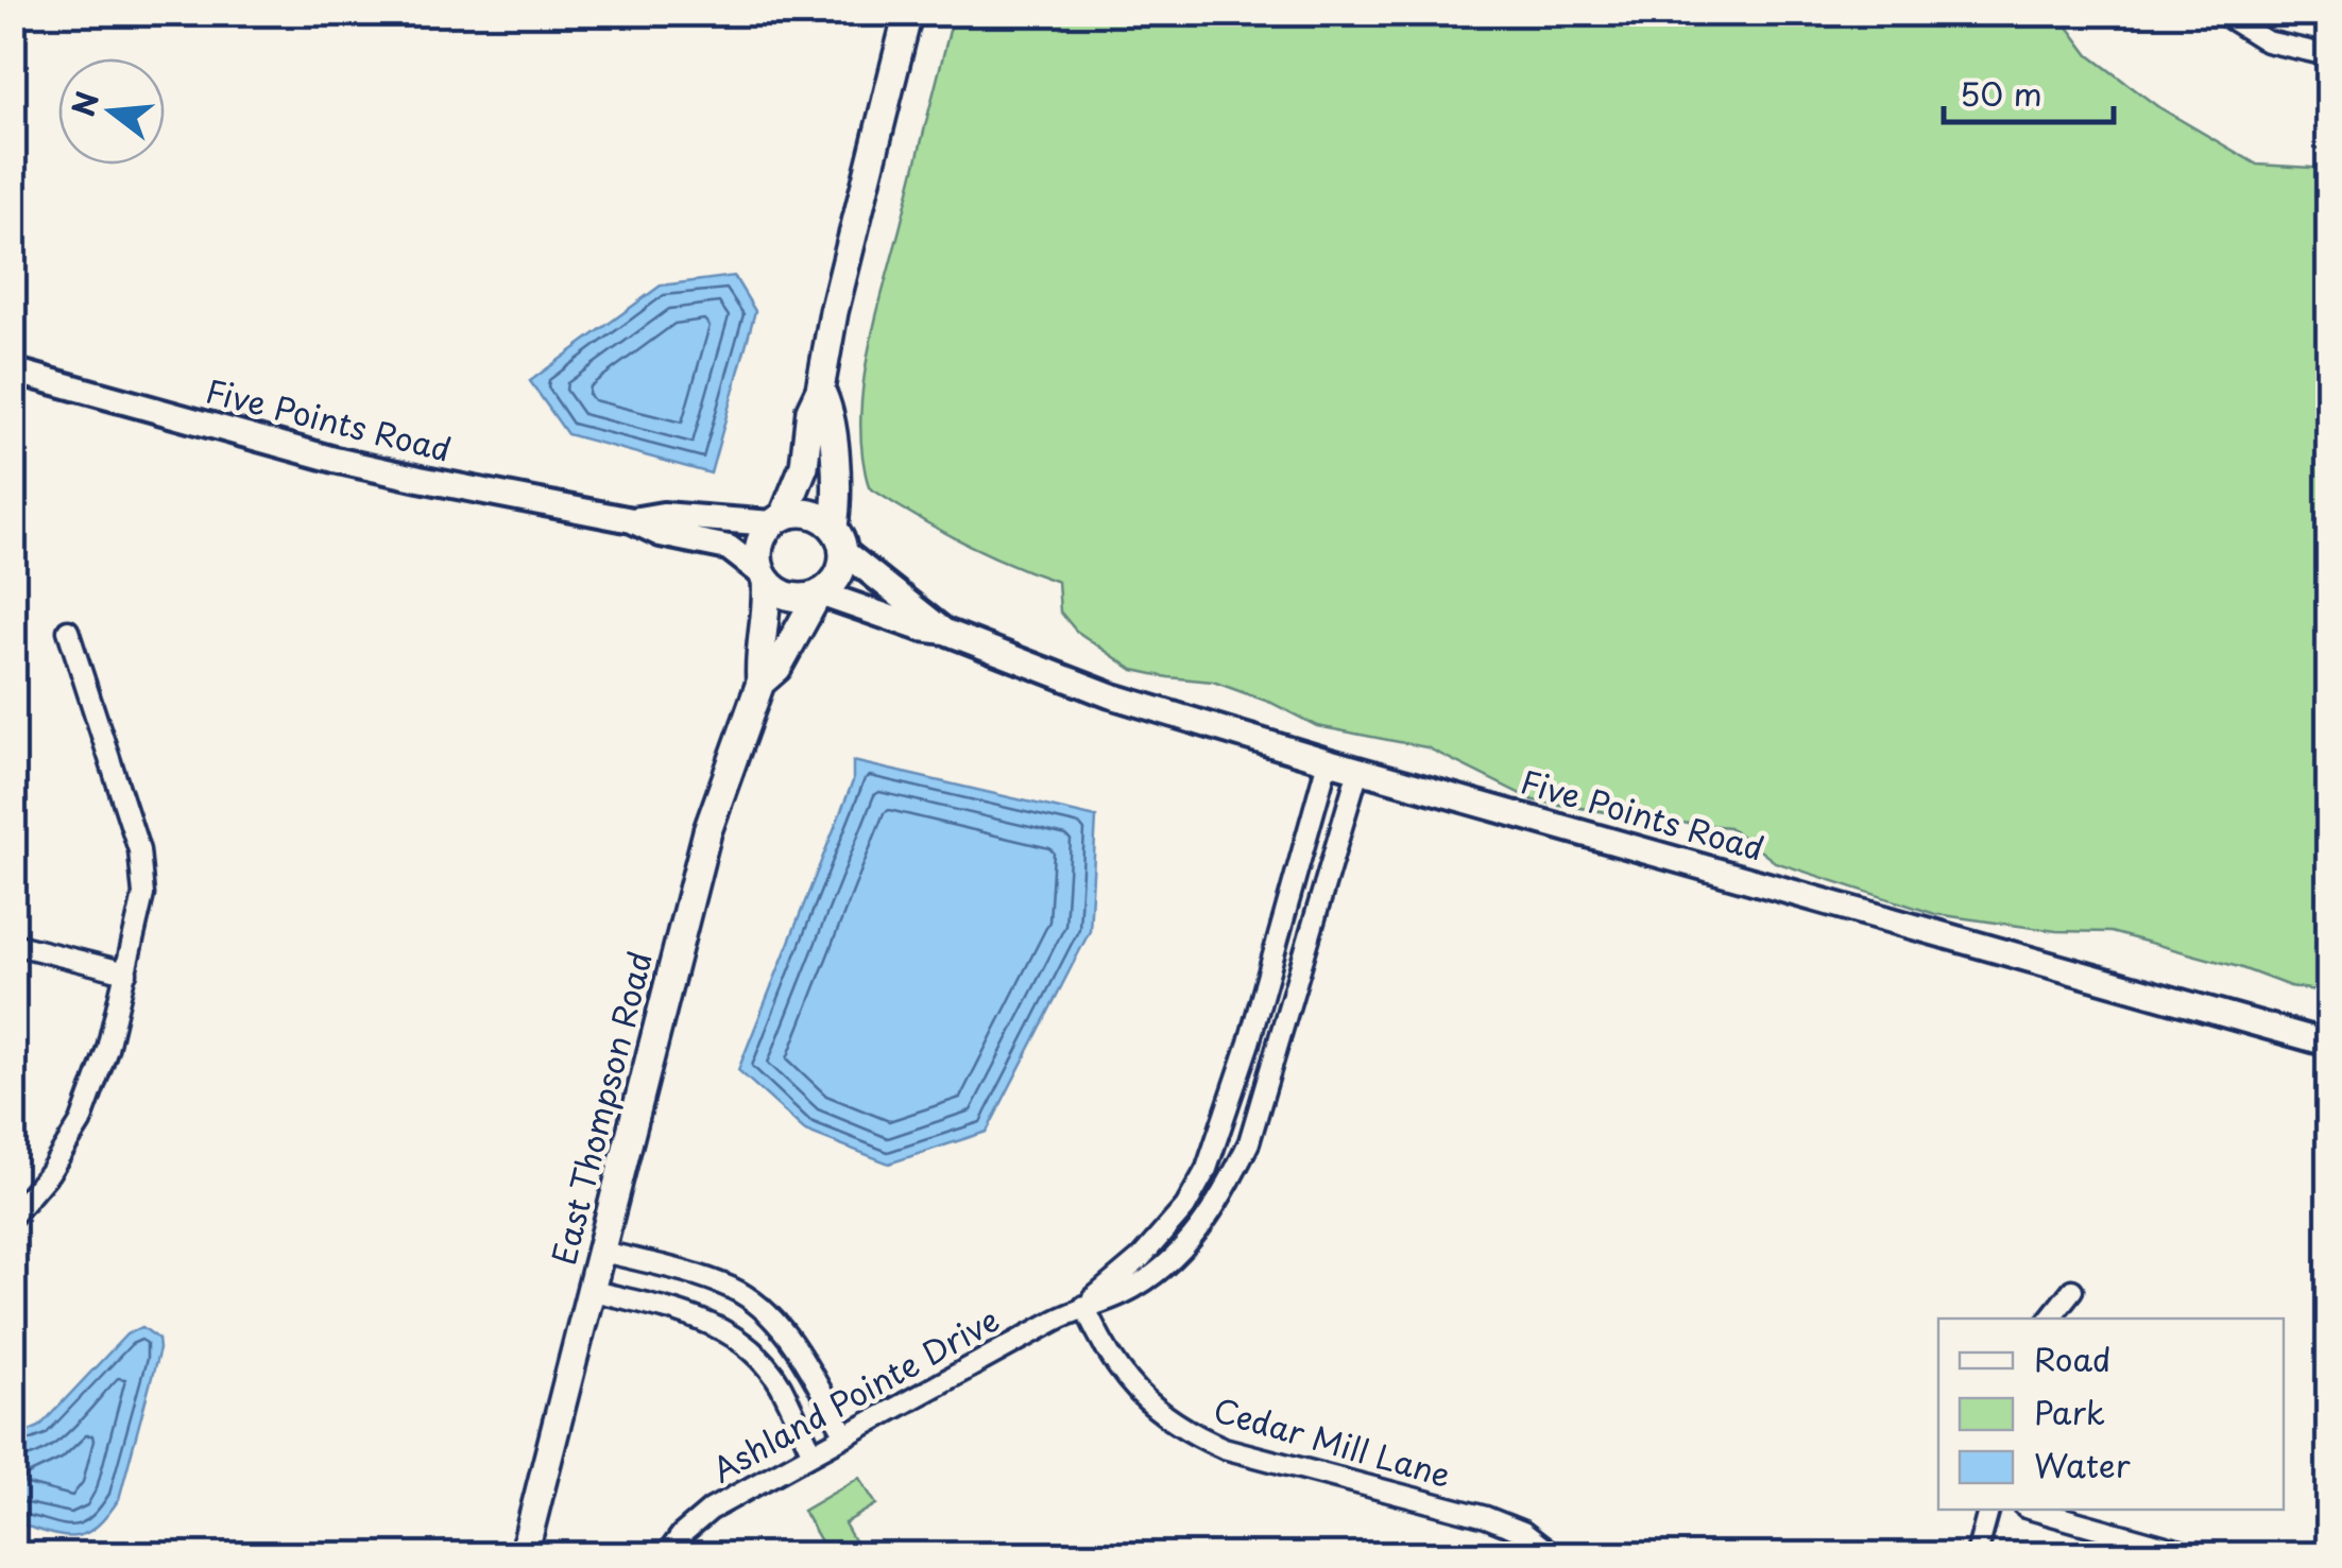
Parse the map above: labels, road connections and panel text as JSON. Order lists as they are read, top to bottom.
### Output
{
  "streets": {
    "main road": ["East Thompson Road"],
    "street": ["Five Points Road", "Ashland Pointe Drive", "Cedar Mill Lane"]
  },
  "crossings": [
    ["Five Points Road", "East Thompson Road"],
    ["Five Points Road", "Ashland Pointe Drive"],
    ["Ashland Pointe Drive", "Cedar Mill Lane"]
  ],
  "legend": ["Road", "Park", "Water"],
  "scale_bar": "50 m",
  "north": "left"
}
